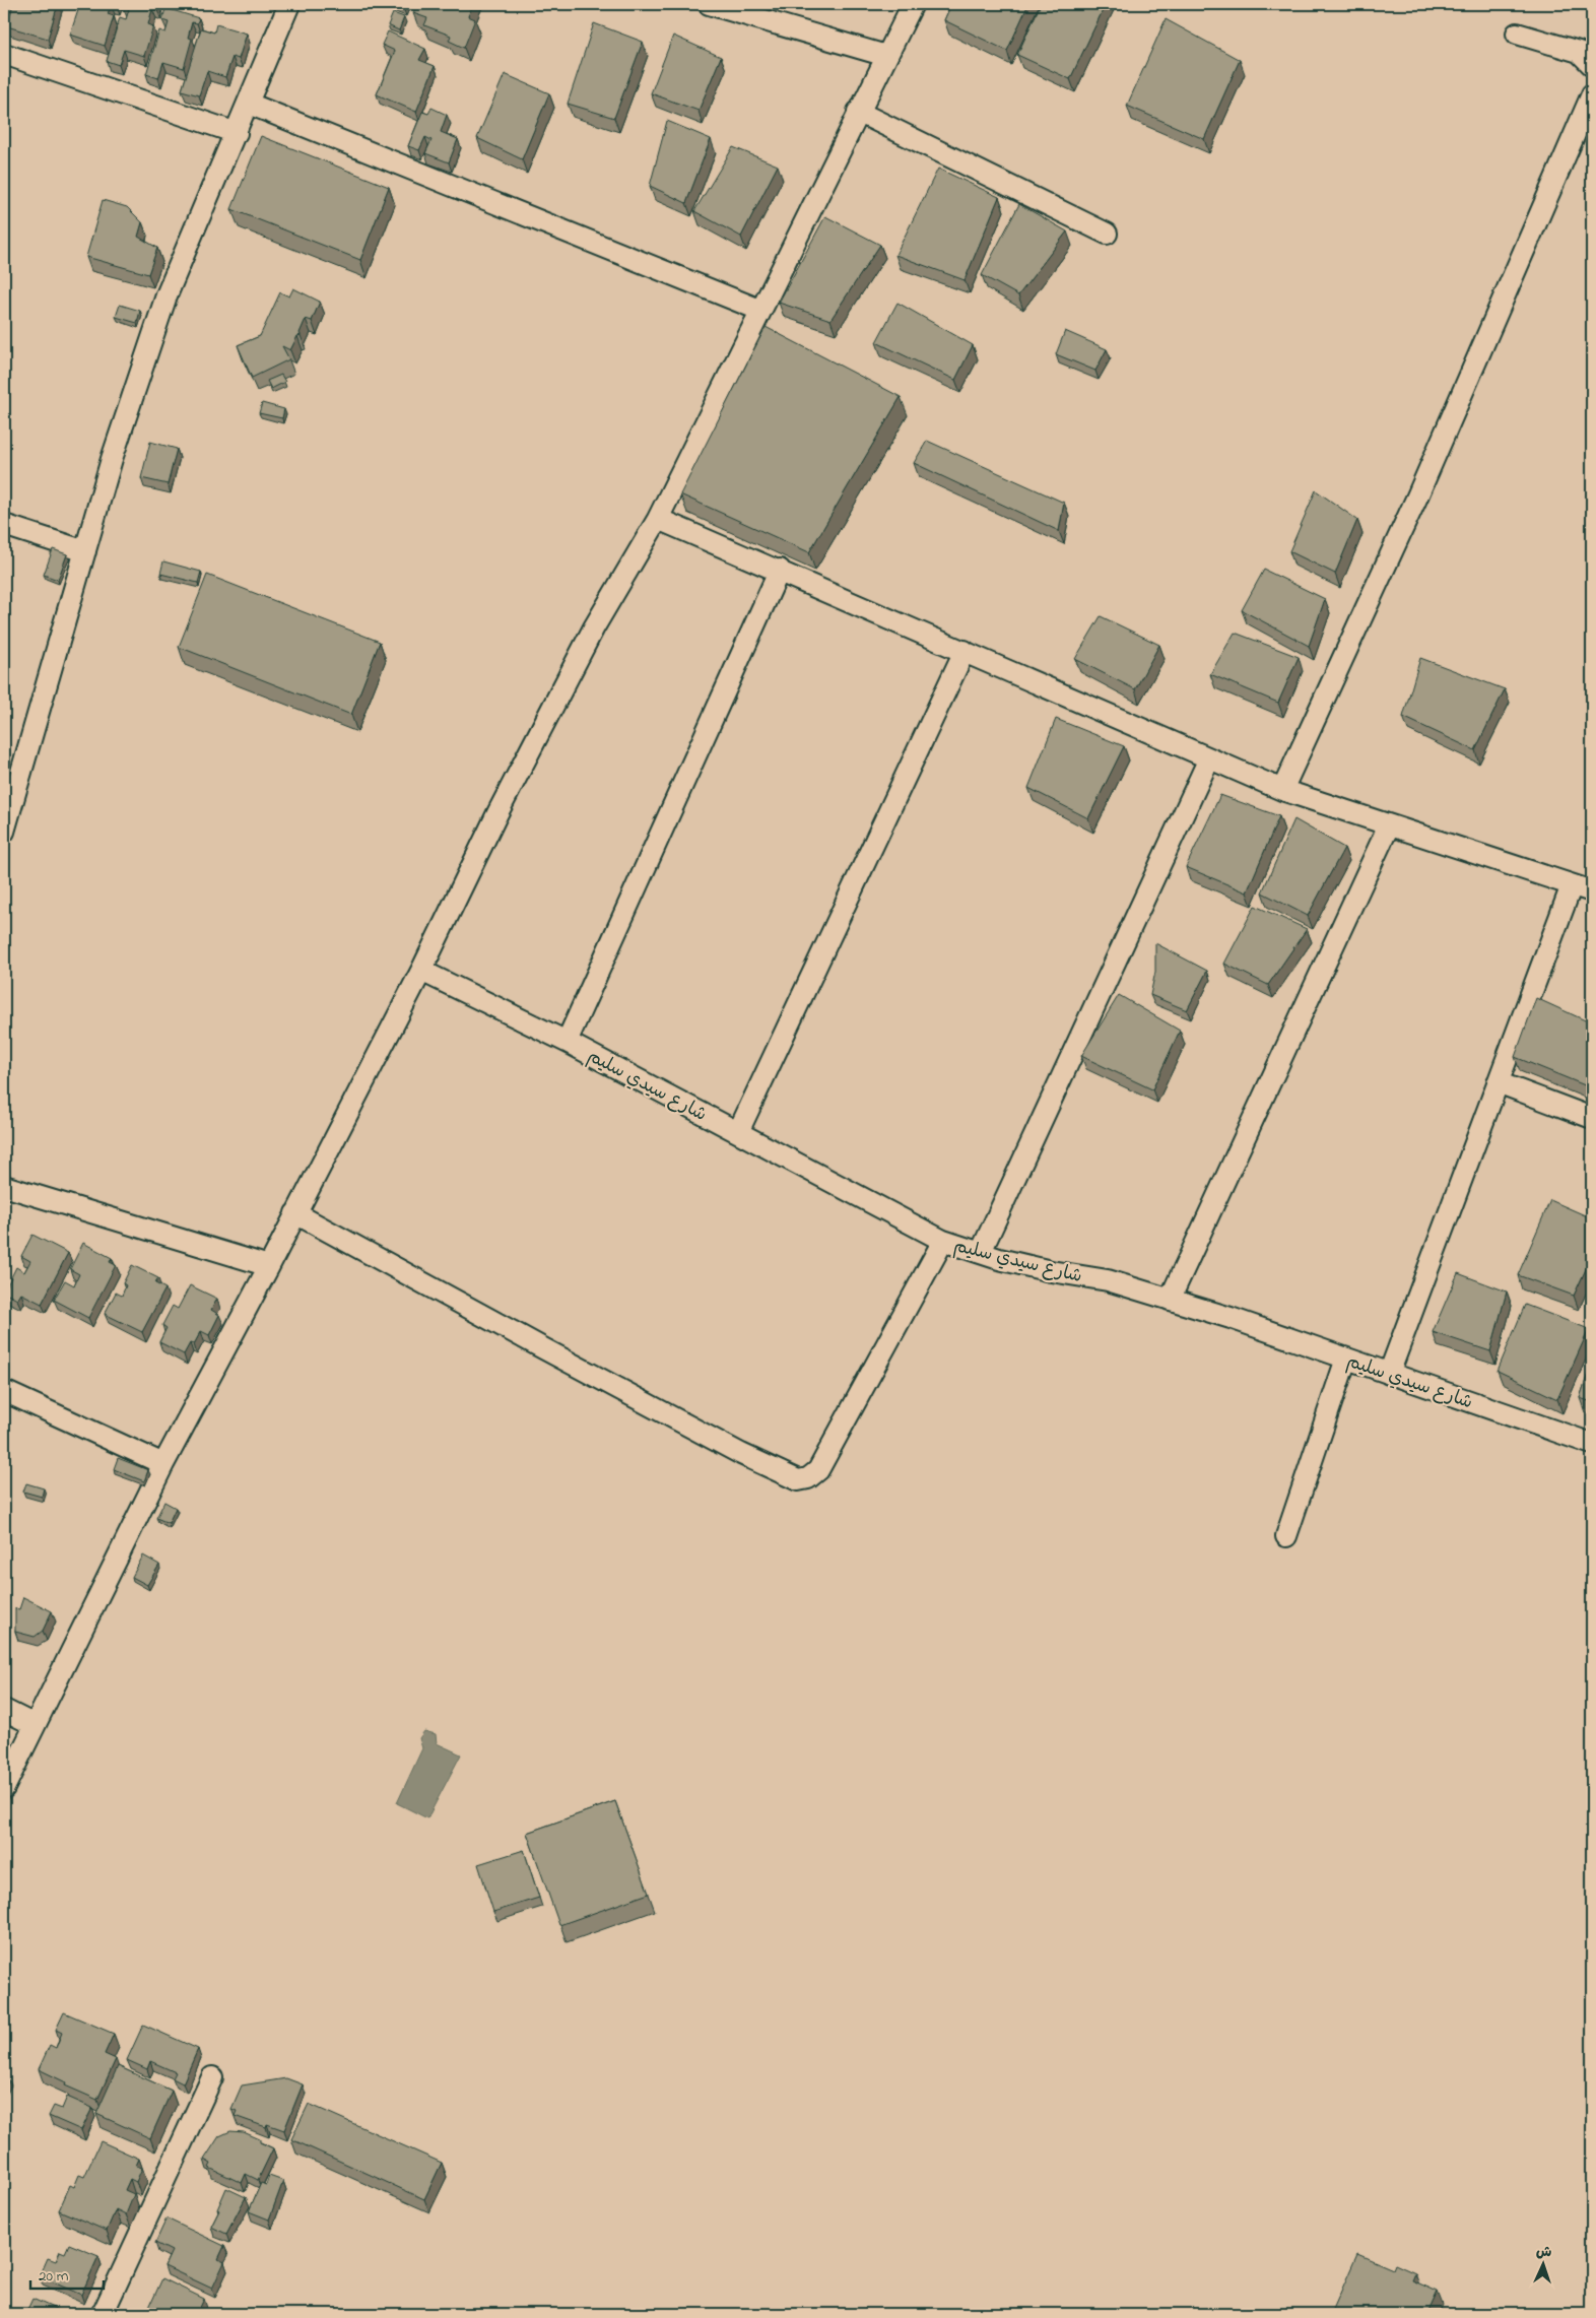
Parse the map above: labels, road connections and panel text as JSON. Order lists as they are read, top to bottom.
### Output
{
  "streets": {
    "street": ["شارع سيدي سليم"]
  },
  "scale_bar": "20 m",
  "north": "top"
}
